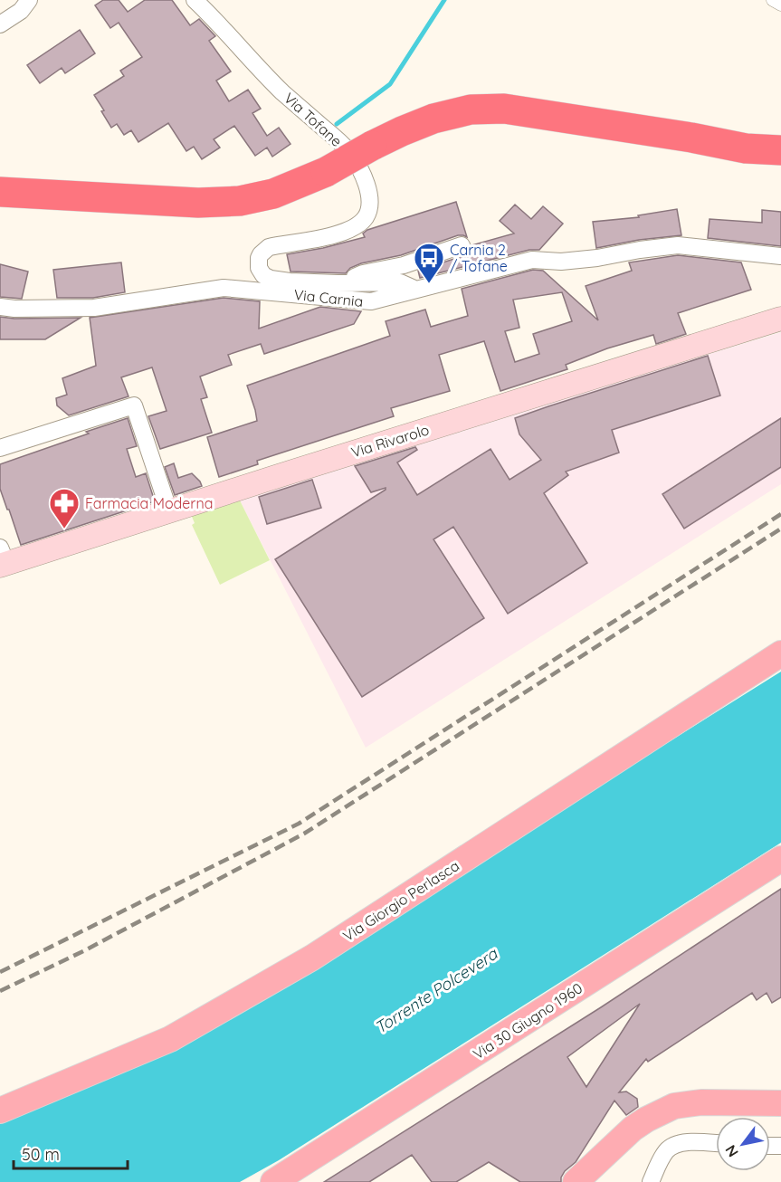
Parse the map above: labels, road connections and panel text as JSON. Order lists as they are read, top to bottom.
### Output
{
  "streets": {
    "main road": ["Via Rivarolo", "Via Giorgio Perlasca", "Via 30 Giugno 1960"],
    "street": ["Via Tofane", "Via Carnia"]
  },
  "crossings": [
    ["Via Tofane", "Via Carnia"]
  ],
  "water": ["Torrente Polcevera"],
  "places": {
    "bus stop": ["Carnia 2 / Tofane"],
    "pharmacy": ["Farmacia Moderna"]
  },
  "scale_bar": "50 m",
  "north": "bottom left"
}
